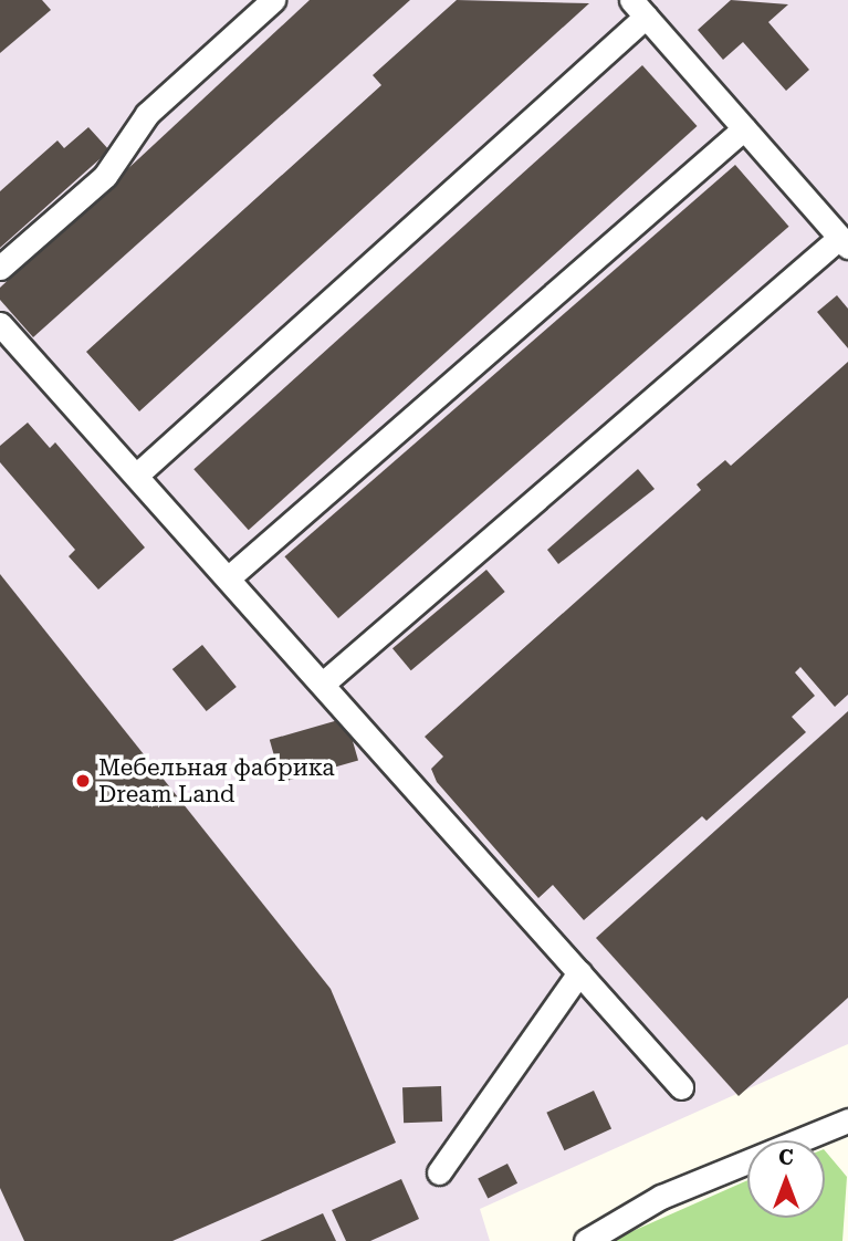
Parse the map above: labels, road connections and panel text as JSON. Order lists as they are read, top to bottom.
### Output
{
  "places": ["Мебельная фабрика Dream Land"],
  "north": "top"
}
